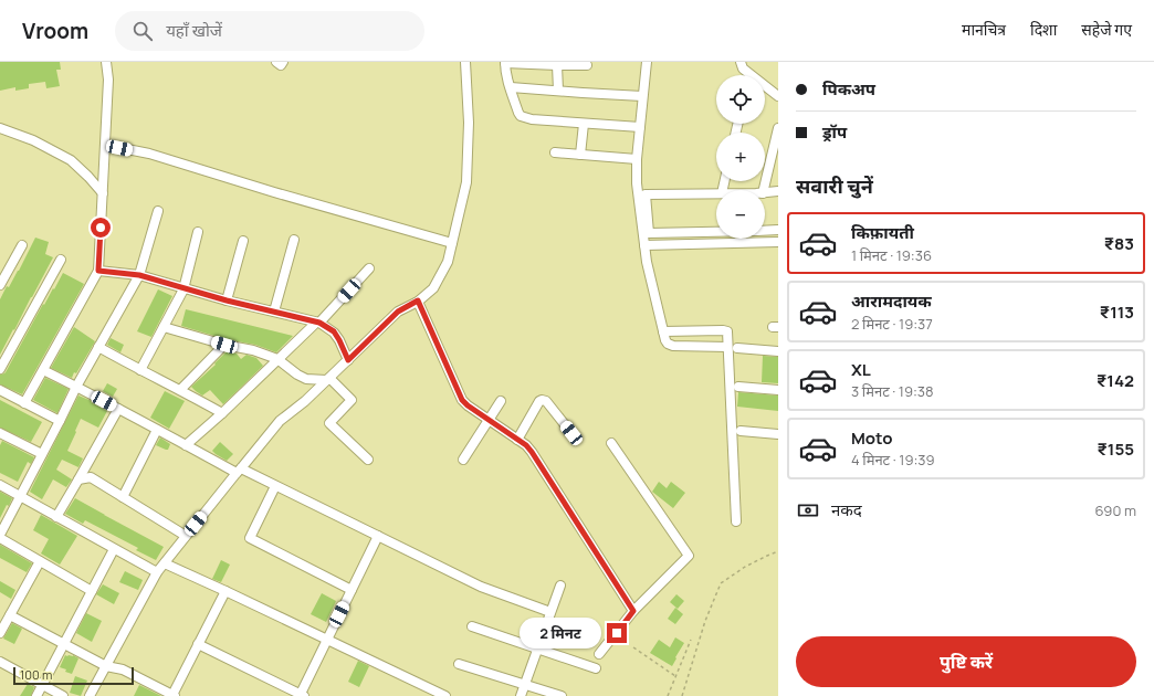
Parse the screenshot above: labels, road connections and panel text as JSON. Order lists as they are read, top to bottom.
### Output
{
  "scale_bar": "100 m",
  "page": {
    "header": "Vroom",
    "search": "यहाँ खोजें",
    "nav": ["मानचित्र", "दिशा", "सहेजे गए"],
    "banner": ["पिकअप", "ड्रॉप"],
    "map_buttons": ["+", "−"],
    "heading": "सवारी चुनें",
    "list": [
      {
        "name": "किफ़ायती",
        "note": "1 मिनट · 19:36",
        "value": "₹83"
      },
      {
        "name": "आरामदायक",
        "note": "2 मिनट · 19:37",
        "value": "₹113"
      },
      {
        "name": "XL",
        "note": "3 मिनट · 19:38",
        "value": "₹142"
      },
      {
        "name": "Moto",
        "note": "4 मिनट · 19:39",
        "value": "₹155"
      }
    ],
    "pay": ["नकद", "690 m"],
    "bubble": "2 मिनट",
    "buttons": "पुष्टि करें",
    "scale": "100 m"
  }
}
